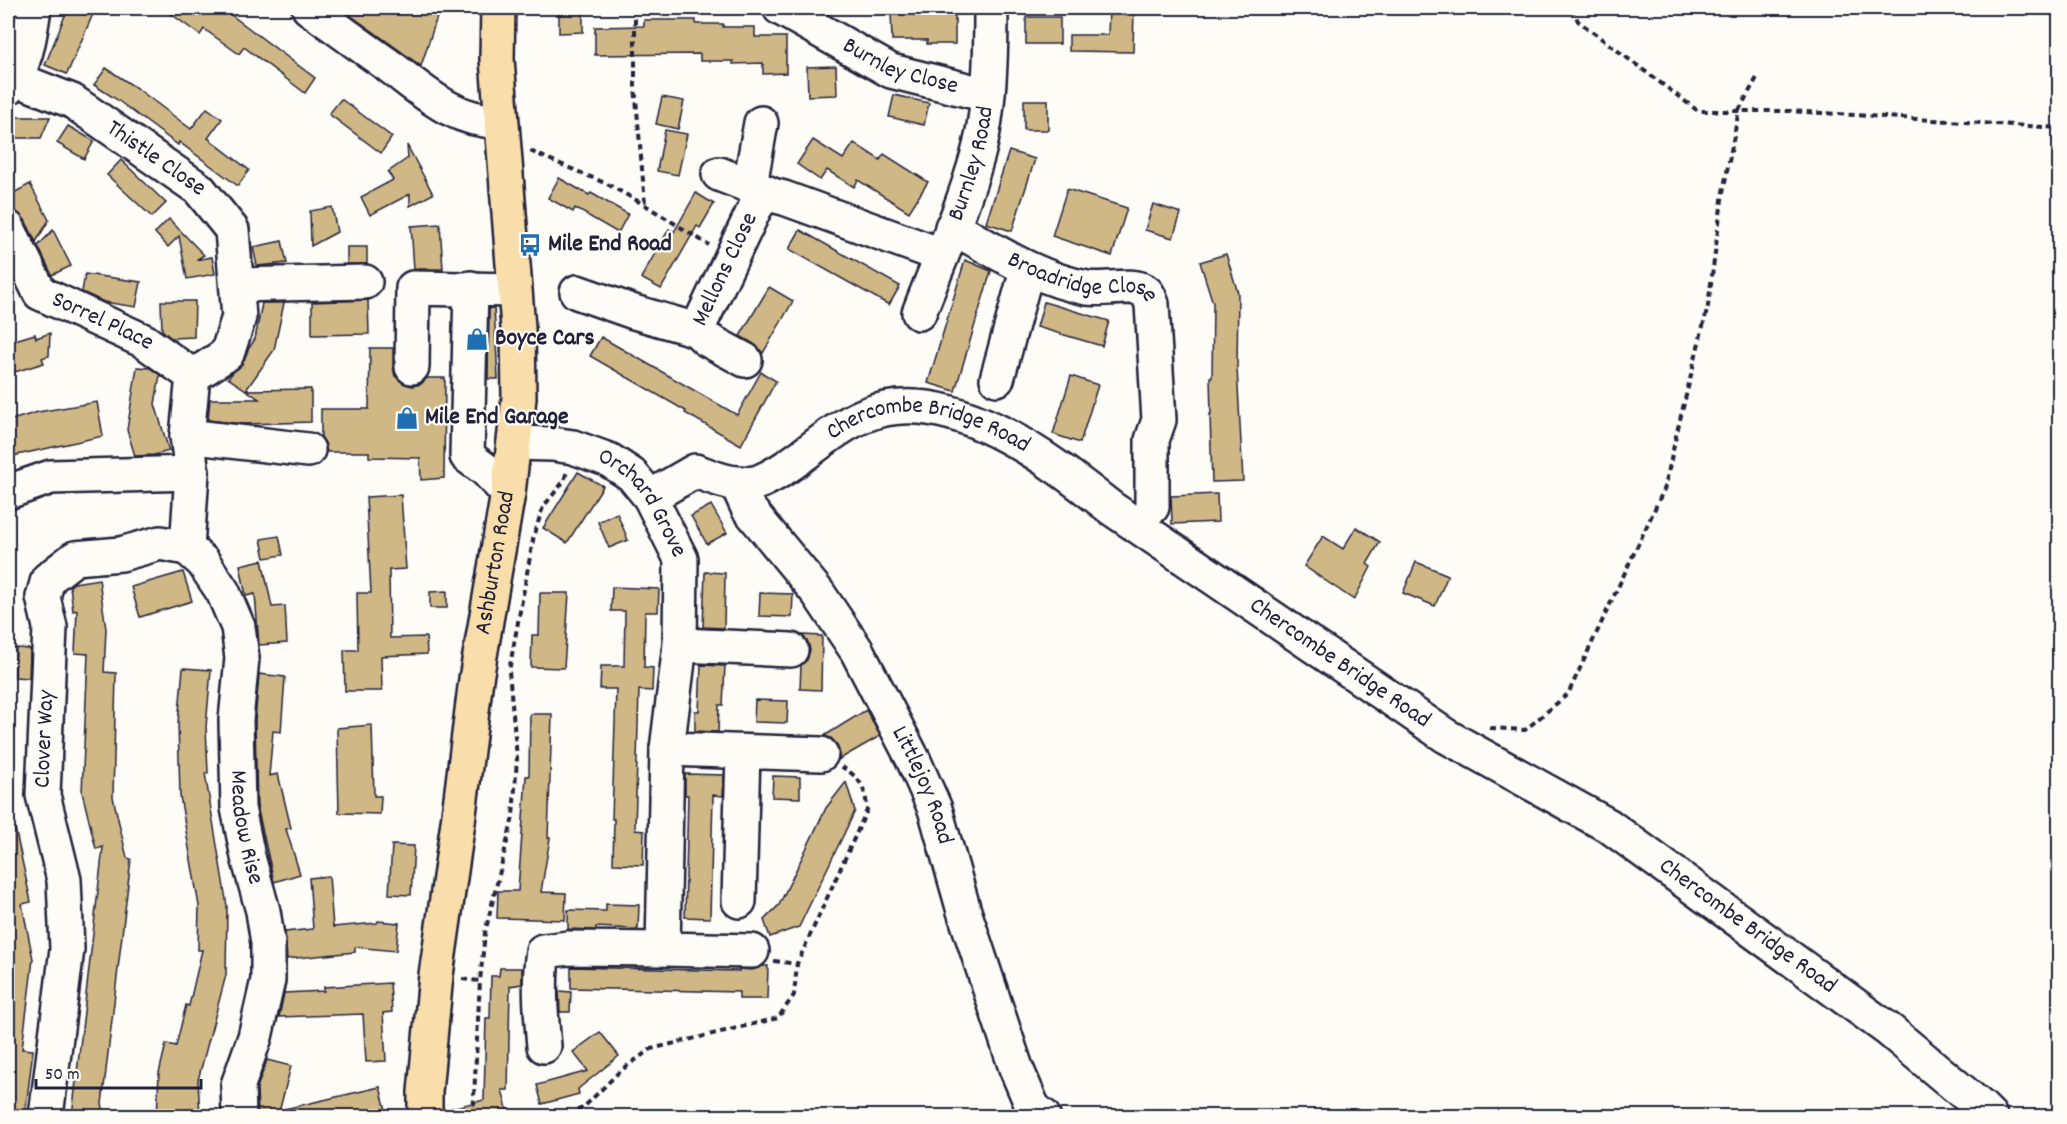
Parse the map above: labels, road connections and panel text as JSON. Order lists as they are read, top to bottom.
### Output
{
  "streets": {
    "main road": ["Ashburton Road"],
    "street": [
      "Burnley Close",
      "Thistle Close",
      "Burnley Road",
      "Mellons Close",
      "Broadridge Close",
      "Sorrel Place",
      "Chercombe Bridge Road",
      "Orchard Grove",
      "Clover Way",
      "Littlejoy Road",
      "Meadow Rise"
    ]
  },
  "crossings": [
    ["Burnley Close", "Burnley Road"],
    ["Thistle Close", "Sorrel Place"],
    ["Burnley Road", "Mellons Close"],
    ["Burnley Road", "Broadridge Close"],
    ["Mellons Close", "Broadridge Close"],
    ["Chercombe Bridge Road", "Orchard Grove"],
    ["Chercombe Bridge Road", "Littlejoy Road"],
    ["Orchard Grove", "Ashburton Road"],
    ["Clover Way", "Meadow Rise"]
  ],
  "places": {
    "bus stop": ["Mile End Road"],
    "shop": ["Boyce Cars", "Mile End Garage"]
  },
  "scale_bar": "50 m"
}
